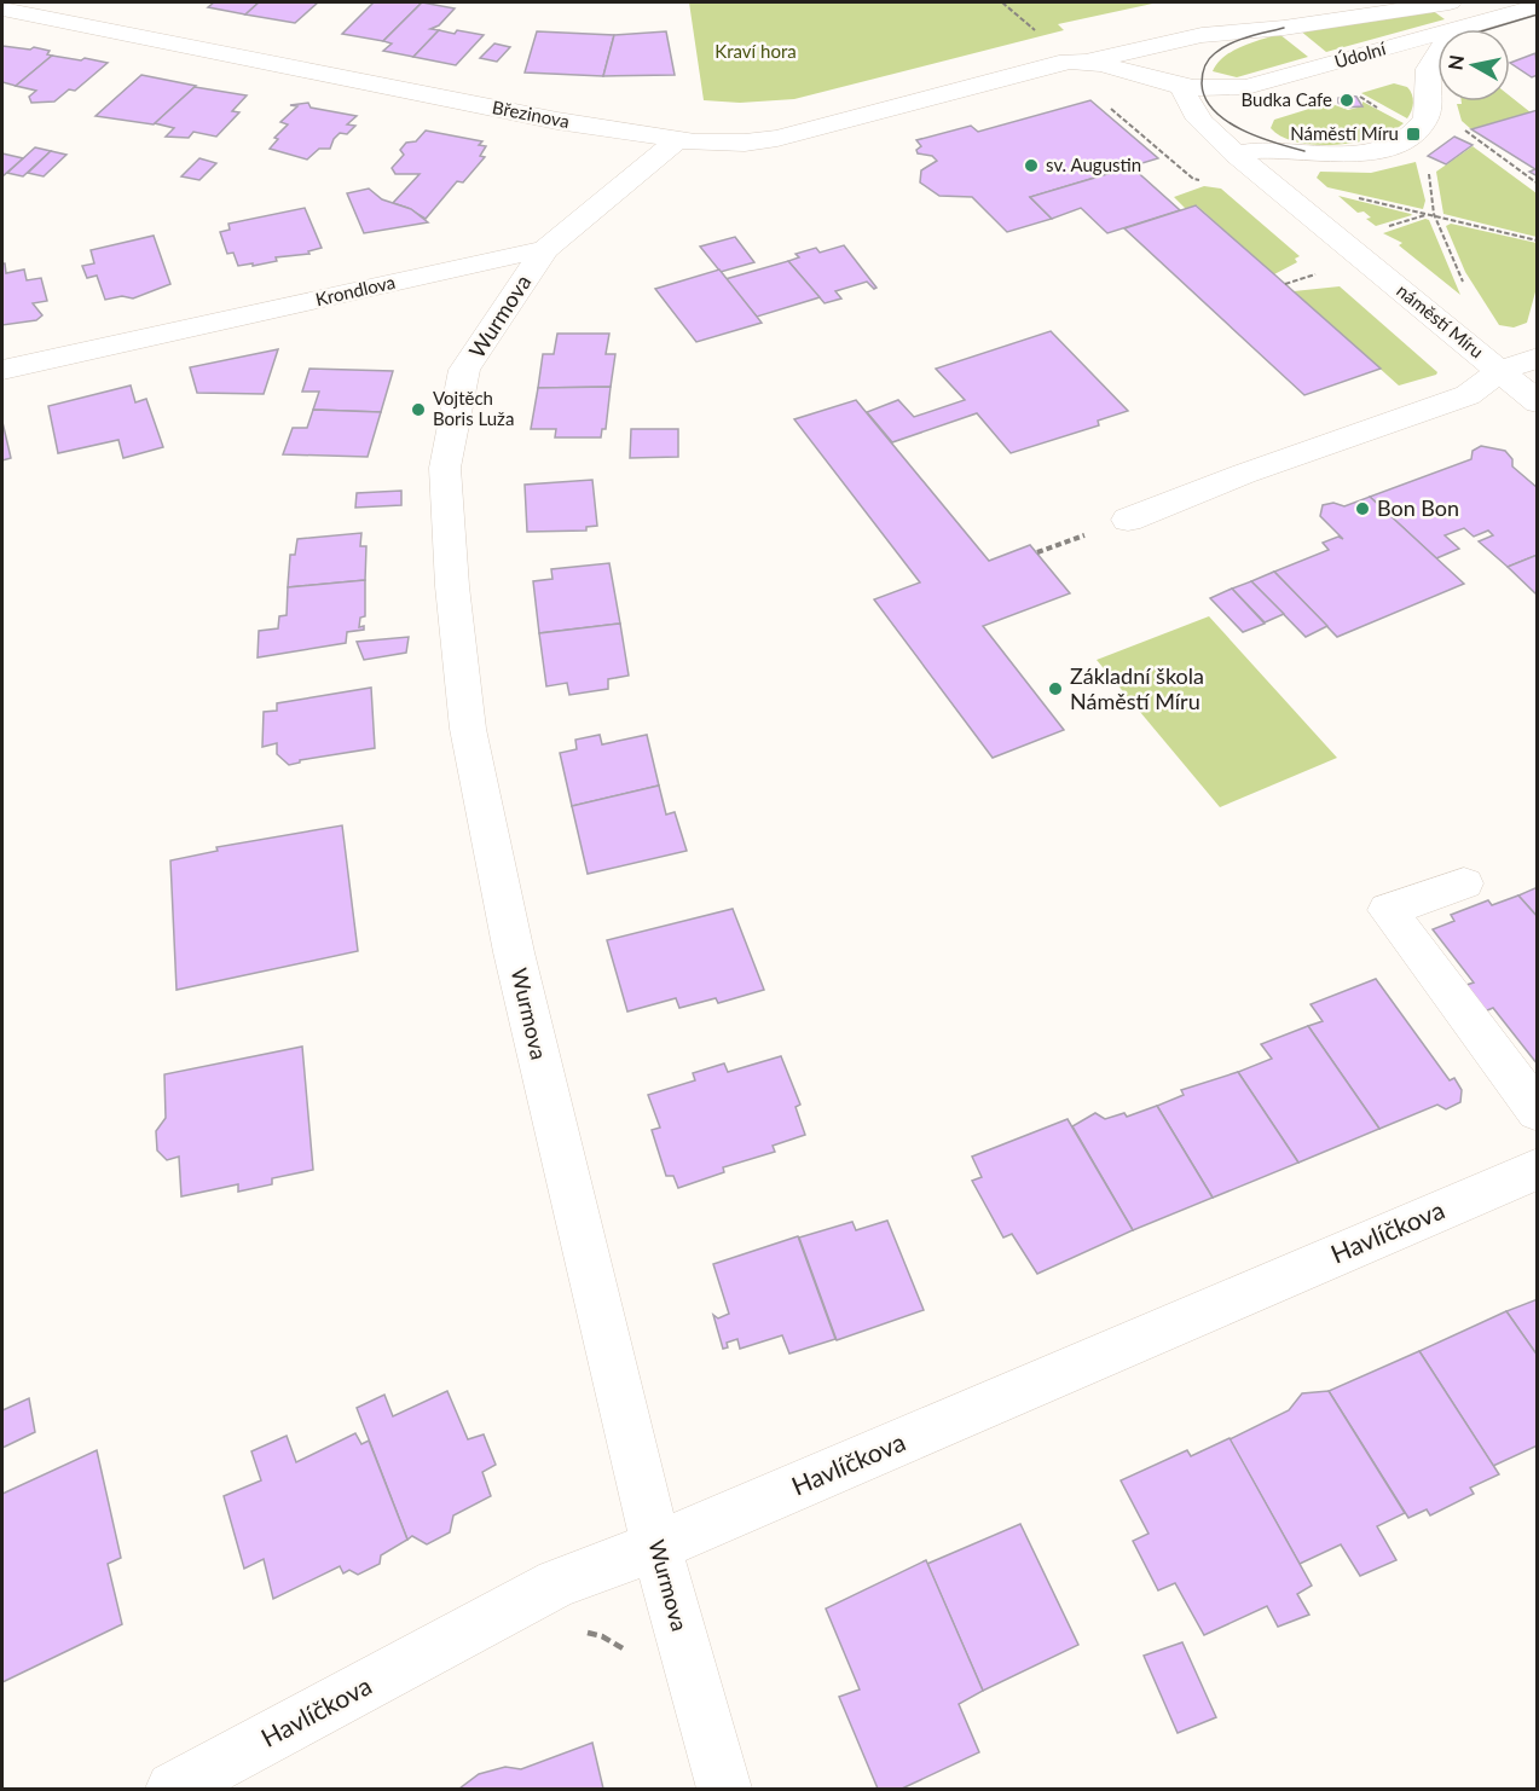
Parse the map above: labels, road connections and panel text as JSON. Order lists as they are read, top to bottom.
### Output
{
  "streets": {
    "street": [
      "Údolní",
      "Březinova",
      "Krondlova",
      "Wurmova",
      "náměstí Míru",
      "Havlíčkova"
    ]
  },
  "crossings": [
    ["Údolní", "náměstí Míru"],
    ["Březinova", "Krondlova"],
    ["Krondlova", "Wurmova"],
    ["Wurmova", "Havlíčkova"]
  ],
  "parks": ["Kraví hora"],
  "places": {
    "other": [
      "Budka Cafe",
      "sv. Augustin",
      "Vojtěch Boris Luža",
      "Bon Bon",
      "Základní škola Náměstí Míru"
    ],
    "transit": ["Náměstí Míru"]
  },
  "north": "left"
}
